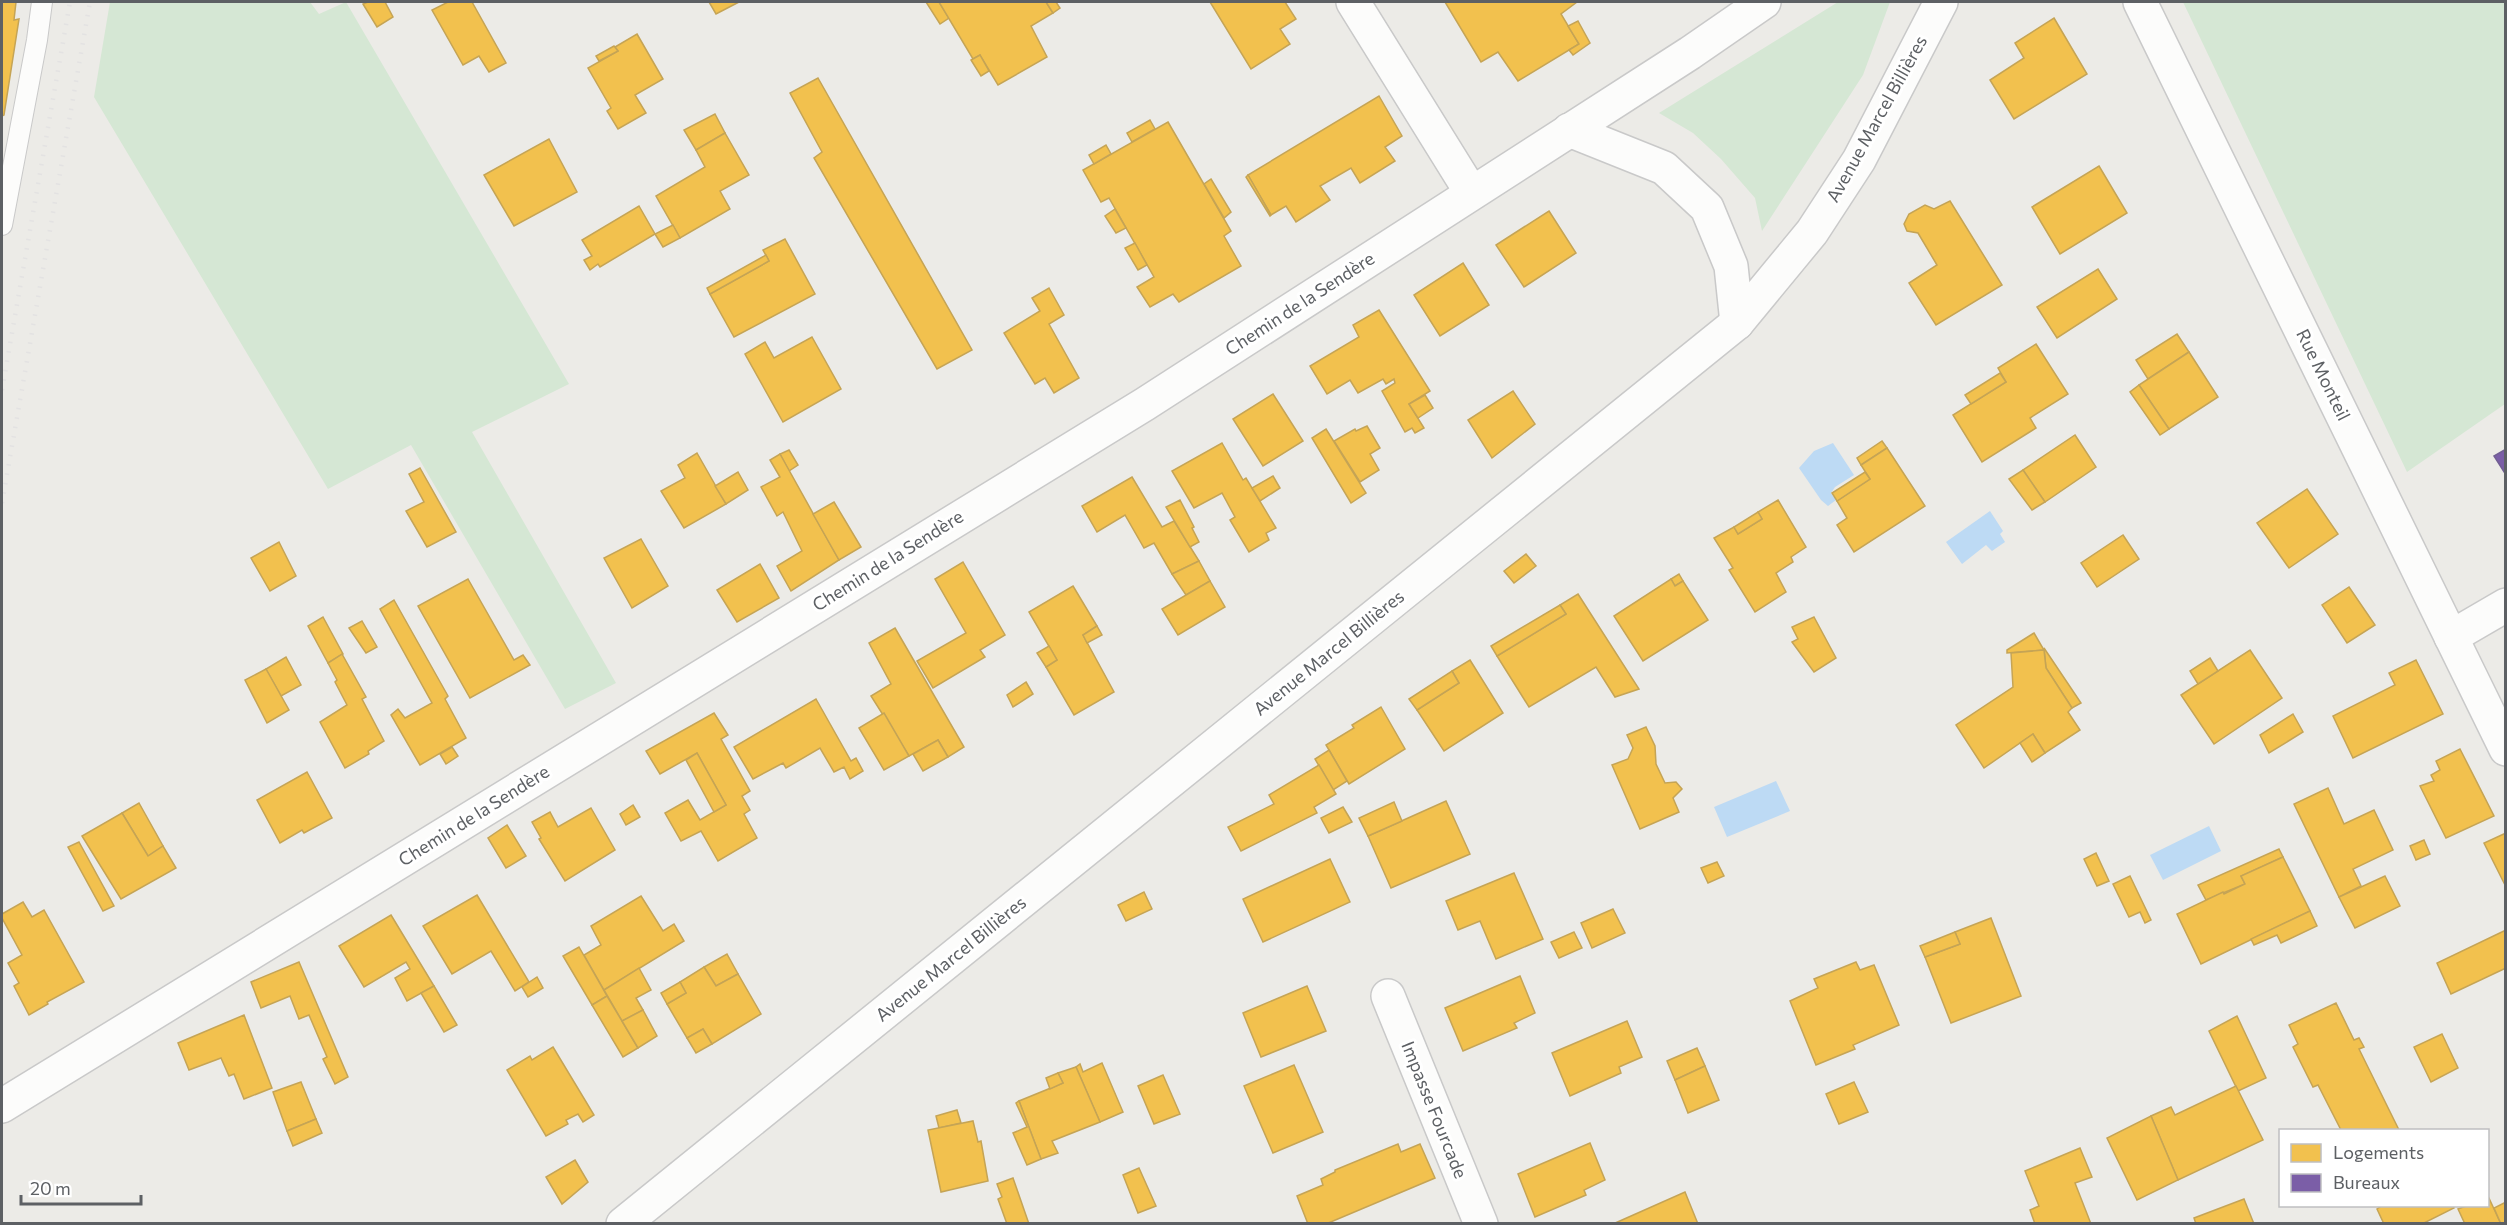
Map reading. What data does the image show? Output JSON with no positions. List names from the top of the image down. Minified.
{"streets":{"street":["Avenue Marcel Billières","Chemin de la Sendère","Rue Monteil","Impasse Fourcade"]},"legend":["Logements","Bureaux"],"scale_bar":"20 m"}
